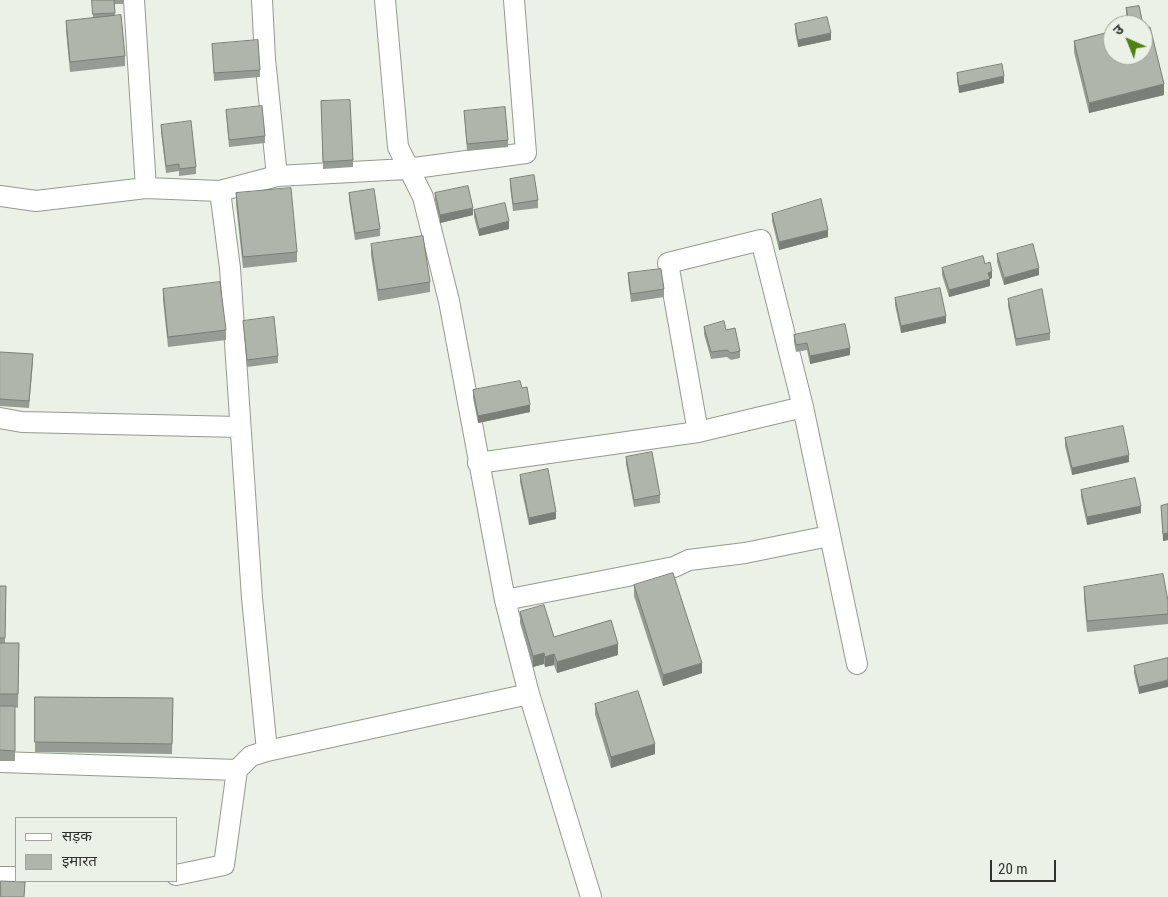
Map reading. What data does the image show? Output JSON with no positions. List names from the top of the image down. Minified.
{"legend":["सड़क","इमारत"],"scale_bar":"20 m","north":"top left"}
